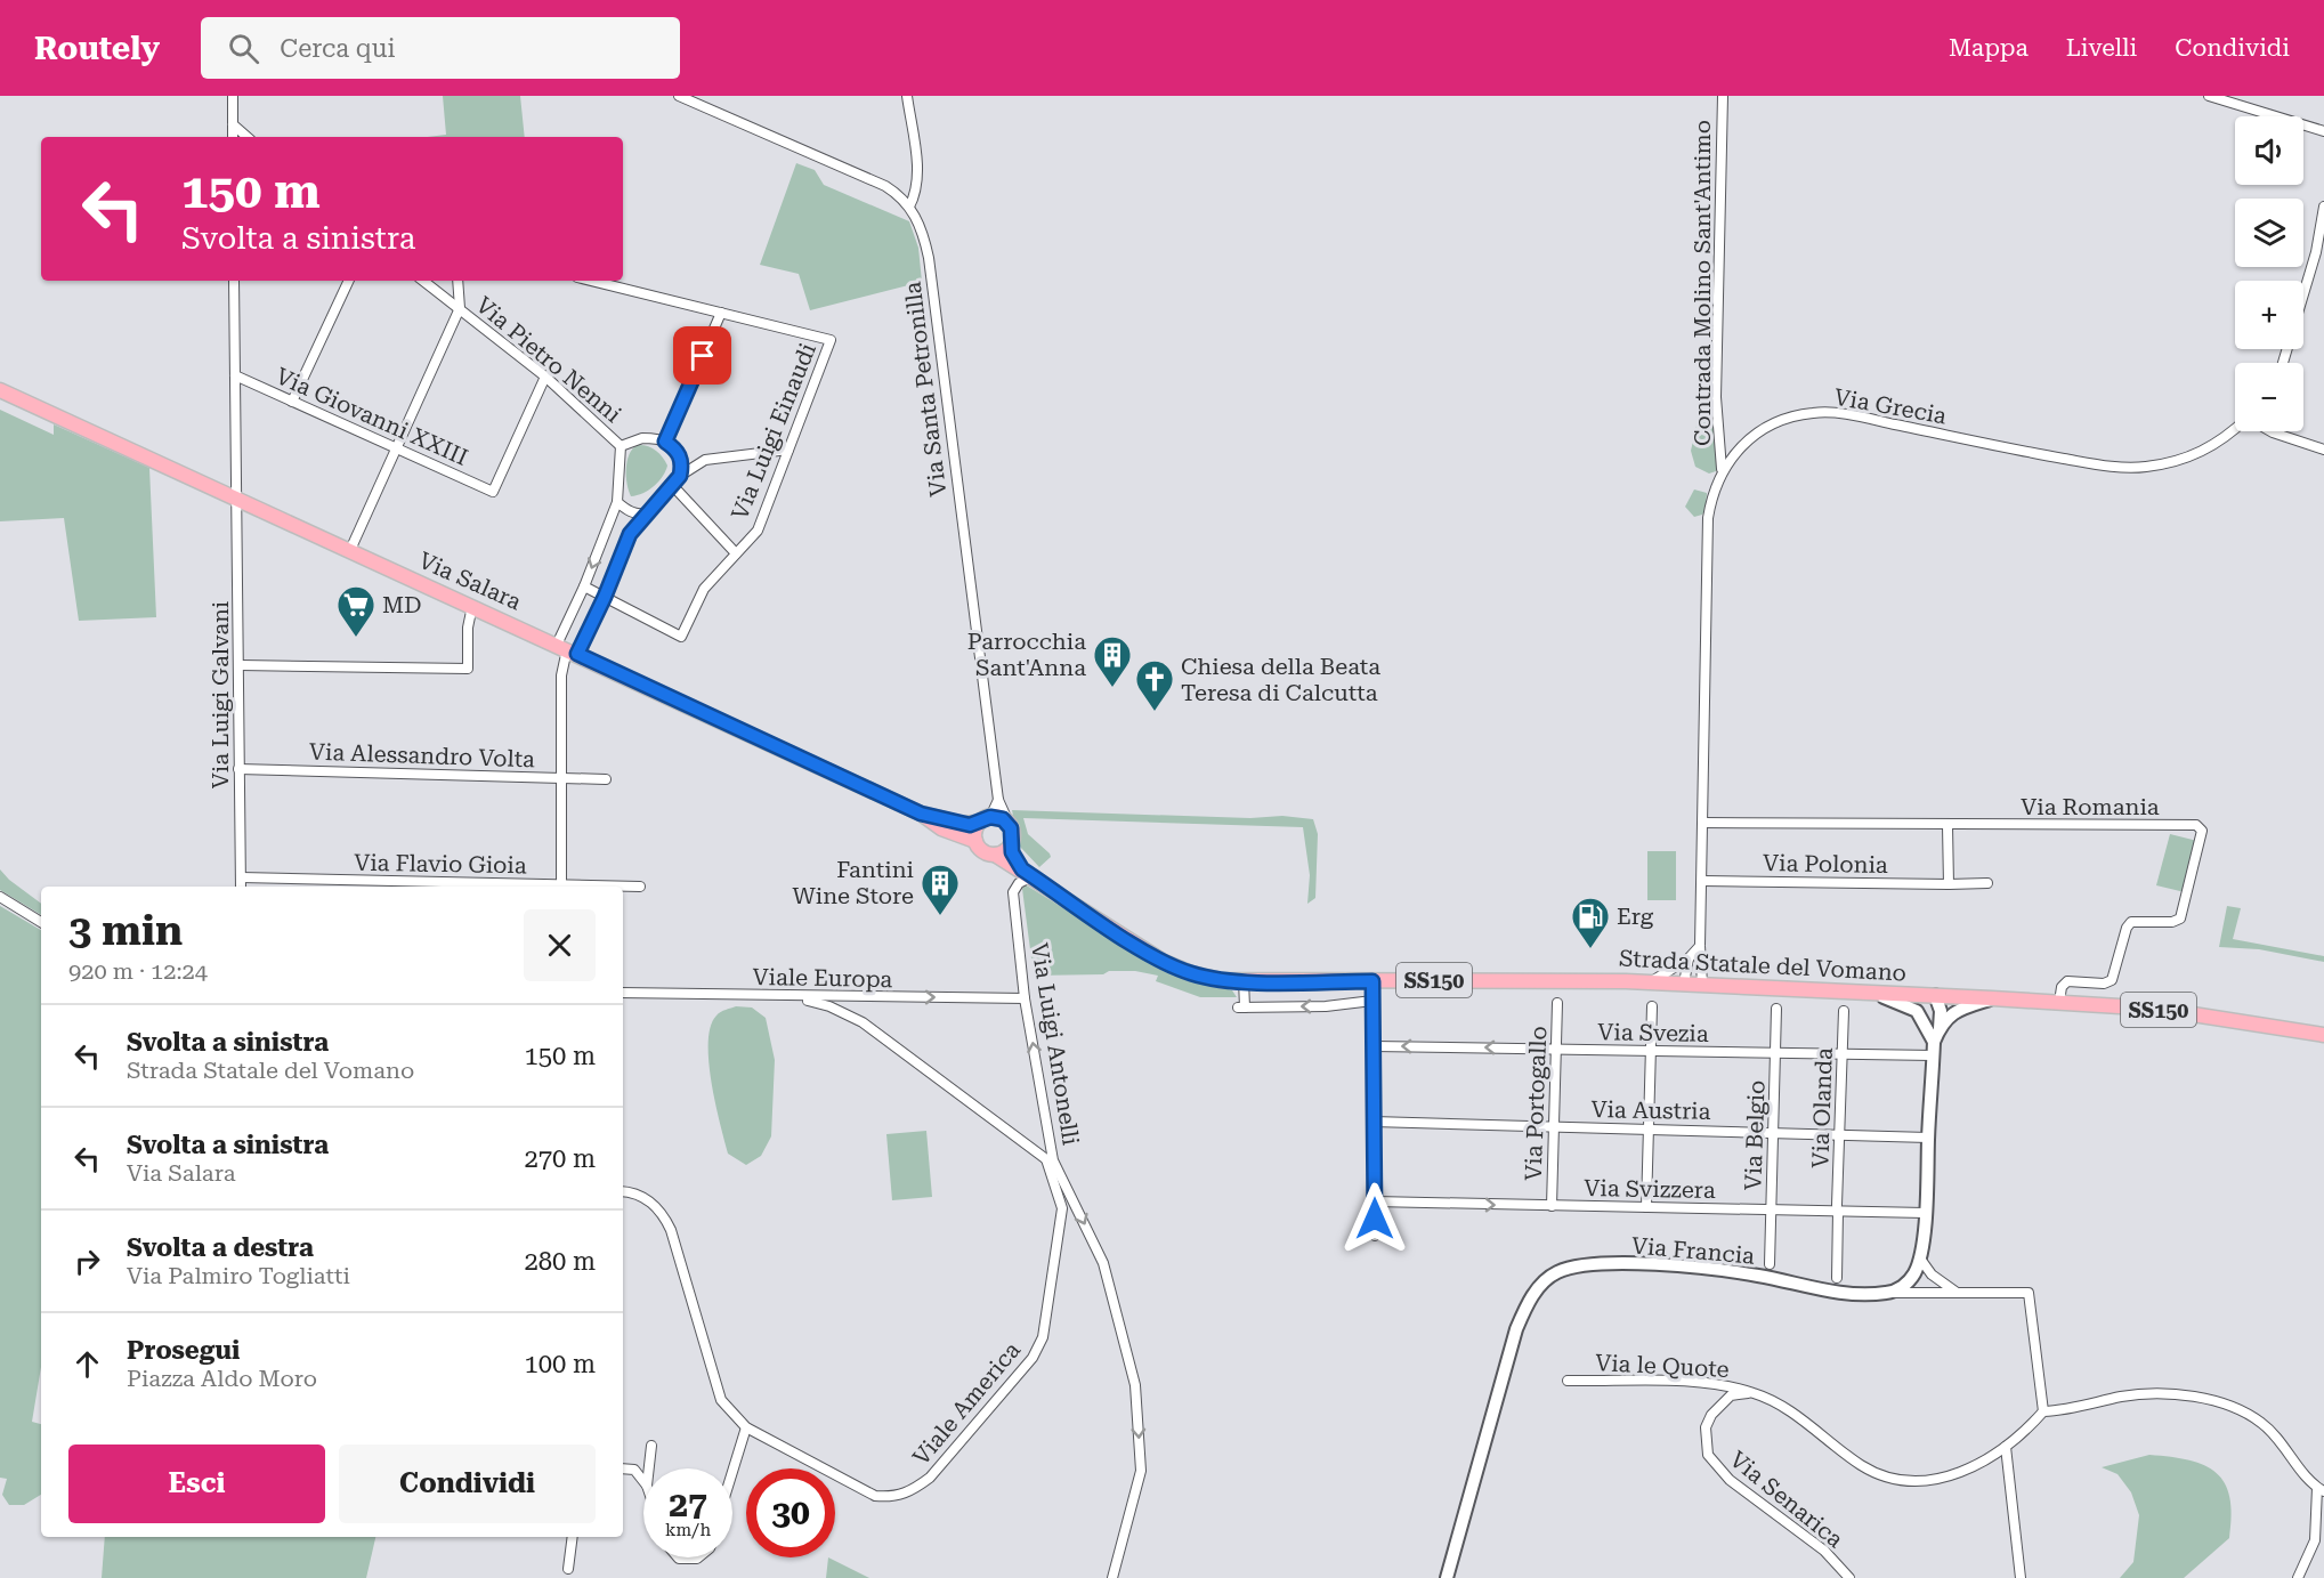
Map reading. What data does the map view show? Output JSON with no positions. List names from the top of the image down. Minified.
{"streets":{"main road":["Via Salara","Strada Statale del Vomano","SS150","Via Francia"],"street":["Contrada Molino Sant'Antimo","Via Pietro Nenni","Via Santa Petronilla","Via Grecia","Via Giovanni XXIII","Via Luigi Einaudi","Via Luigi Galvani","Via Alessandro Volta","Via Romania","Via Flavio Gioia","Via Polonia","Viale Europa","Via Svezia","Via Luigi Antonelli","Via Portogallo","Via Olanda","Via Austria","Via Belgio","Via Svizzera","Via le Quote","Viale America","Via Senarica"]},"crossings":[["Contrada Molino Sant'Antimo","Via Grecia"],["Via Pietro Nenni","Via Giovanni XXIII"],["Via Santa Petronilla","Via Salara"],["Via Santa Petronilla","Strada Statale del Vomano"],["Via Grecia","Via Romania"],["Via Grecia","Via Polonia"],["Via Grecia","Strada Statale del Vomano"],["Via Giovanni XXIII","Via Luigi Galvani"],["Via Salara","Via Luigi Galvani"],["Via Salara","Strada Statale del Vomano"],["Via Luigi Galvani","Via Alessandro Volta"],["Via Luigi Galvani","Via Flavio Gioia"],["Via Romania","Strada Statale del Vomano"],["Strada Statale del Vomano","Via Luigi Antonelli"],["Viale Europa","Via Luigi Antonelli"],["Via Svezia","Via Portogallo"],["Via Svezia","Via Olanda"],["Via Svezia","Via Belgio"],["Via Luigi Antonelli","Viale America"],["Via Portogallo","Via Austria"],["Via Portogallo","Via Svizzera"],["Via Olanda","Via Austria"],["Via Olanda","Via Svizzera"],["Via Austria","Via Belgio"],["Via Belgio","Via Svizzera"],["Via le Quote","Via Senarica"]],"one_way":["Viale Europa"],"places":{"supermarket":["MD"],"building":["Parrocchia Sant'Anna","Fantini Wine Store"],"church":["Chiesa della Beata Teresa di Calcutta"],"fuel station":["Erg"]},"page":{"header":"Routely","search":"Cerca qui","nav":["Mappa","Livelli","Condividi"],"map_buttons":["+","−"],"turn":["150 m","Svolta a sinistra"],"heading":["3 min","920 m · 12:24"],"list":[{"name":"Svolta a sinistra","note":"Strada Statale del Vomano","value":"150 m"},{"name":"Svolta a sinistra","note":"Via Salara","value":"270 m"},{"name":"Svolta a destra","note":"Via Palmiro Togliatti","value":"280 m"},{"name":"Prosegui","note":"Piazza Aldo Moro","value":"100 m"}],"buttons":["Esci","Condividi"],"speed":"27 km/h","limit":"30"}}
